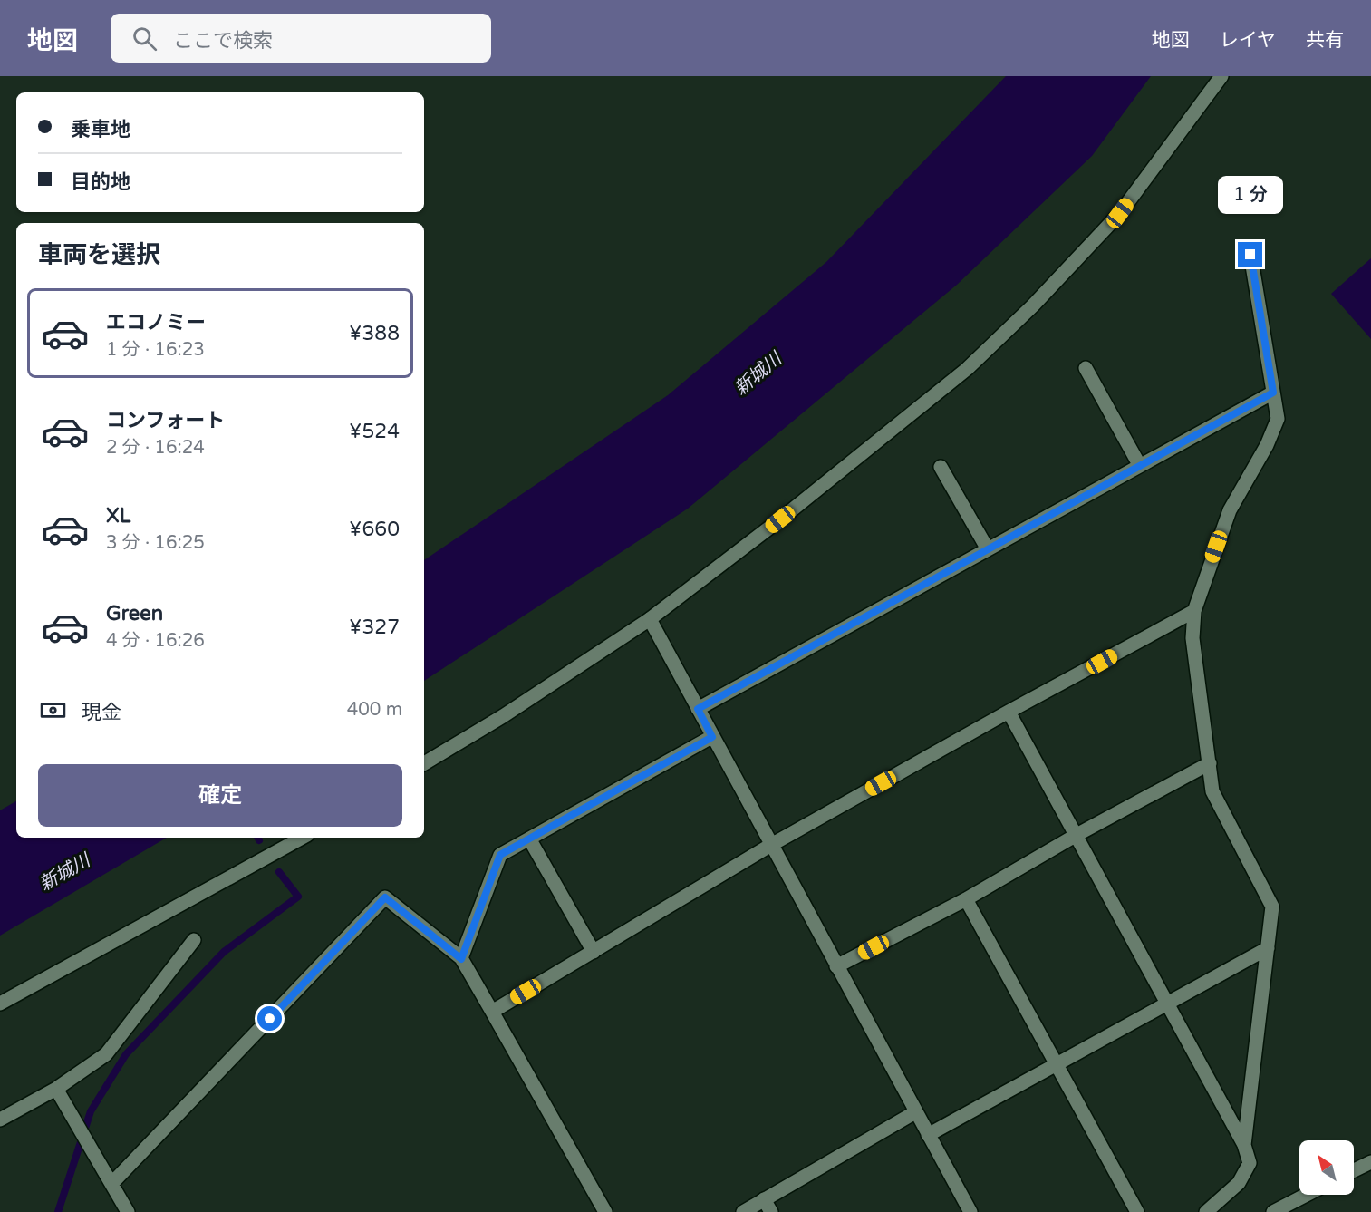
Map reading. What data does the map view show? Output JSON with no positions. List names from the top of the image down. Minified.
{"water":["新城川"],"north":"top left","page":{"header":"地図","search":"ここで検索","nav":["地図","レイヤ","共有"],"banner":["乗車地","目的地"],"bubble":"1 分","heading":"車両を選択","list":[{"name":"エコノミー","note":"1 分 · 16:23","value":"¥388"},{"name":"コンフォート","note":"2 分 · 16:24","value":"¥524"},{"name":"XL","note":"3 分 · 16:25","value":"¥660"},{"name":"Green","note":"4 分 · 16:26","value":"¥327"}],"pay":["現金","400 m"],"buttons":"確定"}}
